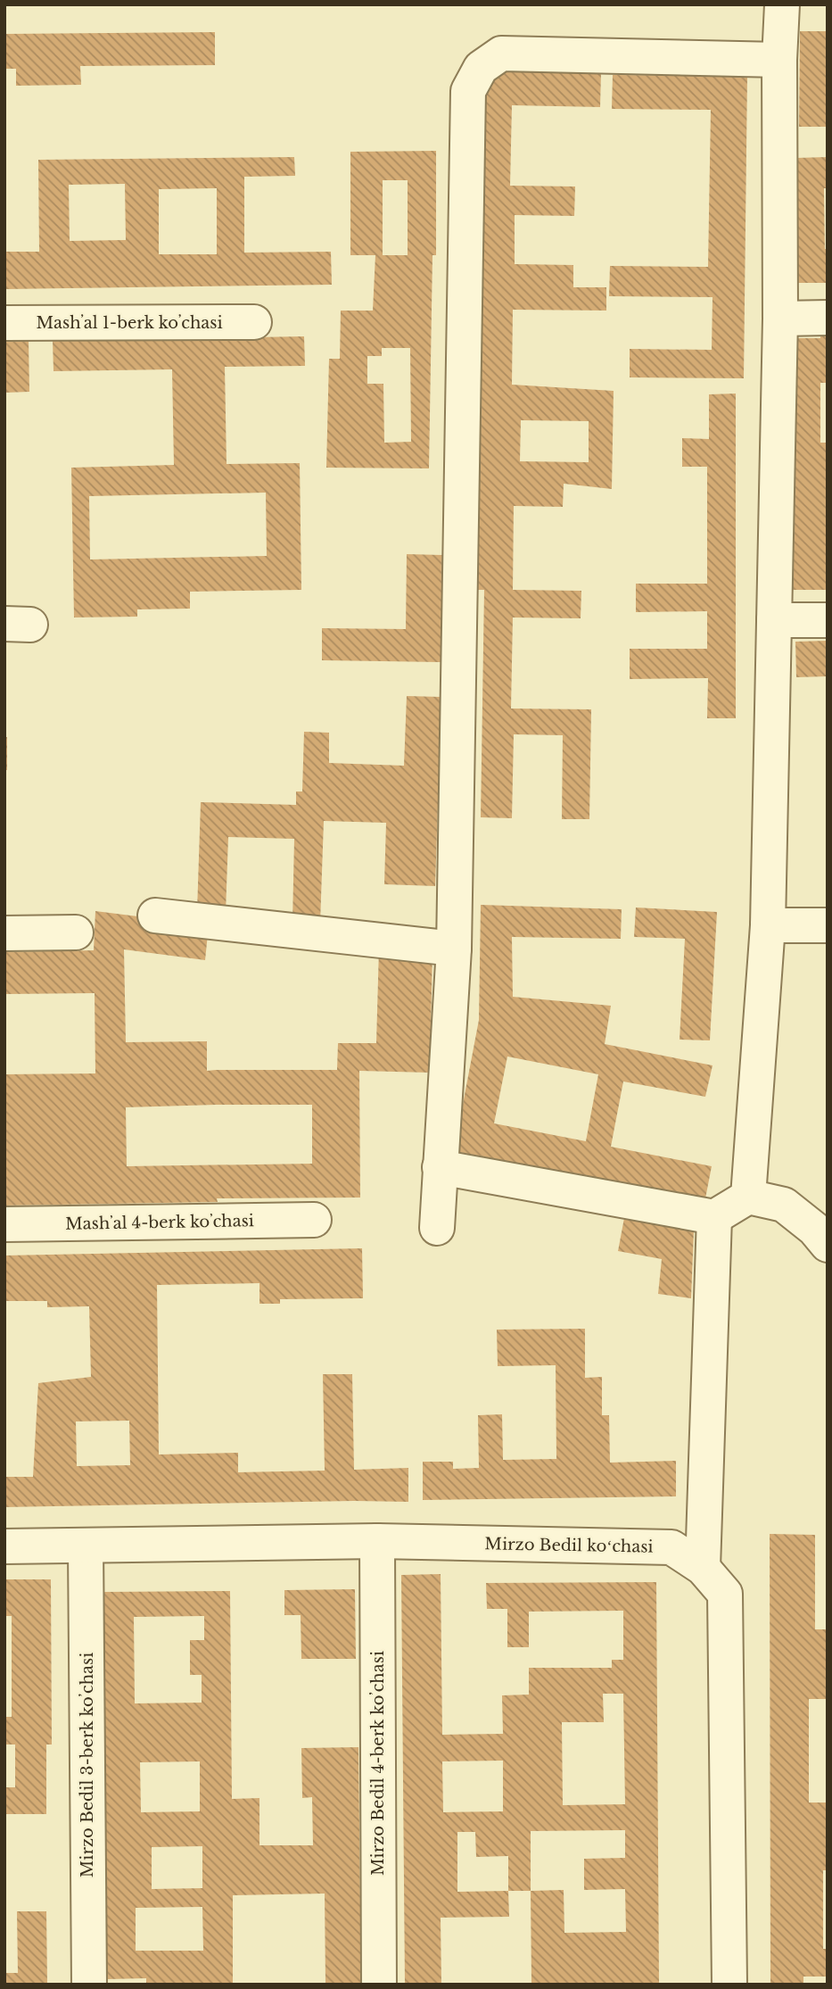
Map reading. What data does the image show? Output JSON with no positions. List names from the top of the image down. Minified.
{"streets":{"street":["Mashʼal 1-berk koʼchasi","Mashʼal 4-berk koʼchasi","Mirzo Bedil koʻchasi","Mirzo Bedil 4-berk koʼchasi","Mirzo Bedil 3-berk koʼchasi"]},"crossings":[["Mirzo Bedil koʻchasi","Mirzo Bedil 4-berk koʼchasi"],["Mirzo Bedil koʻchasi","Mirzo Bedil 3-berk koʼchasi"]]}
